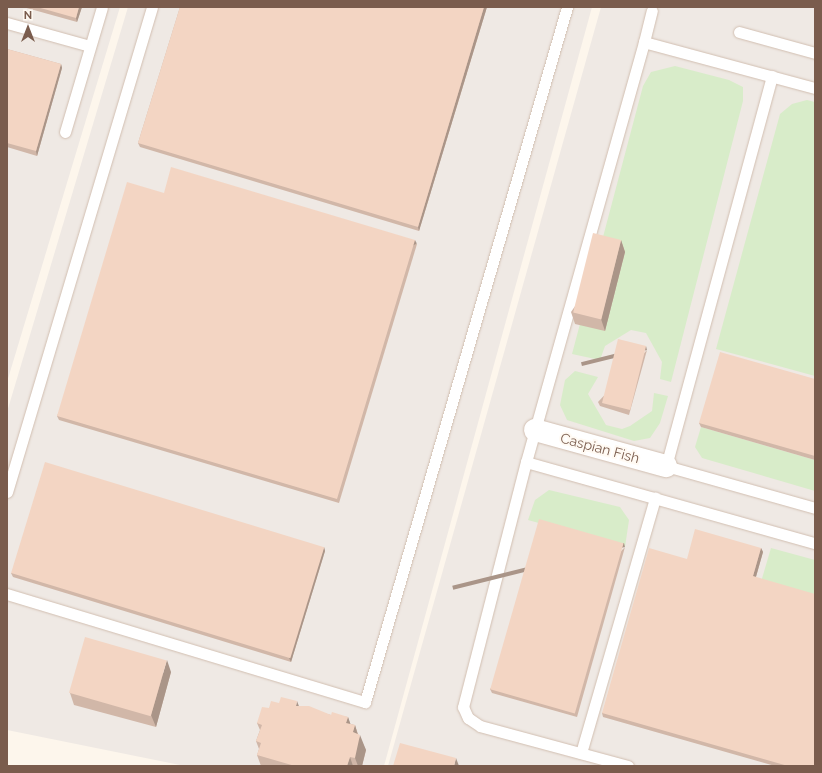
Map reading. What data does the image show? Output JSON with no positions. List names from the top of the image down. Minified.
{"streets":{"street":["Caspian Fish"]},"north":"top"}
